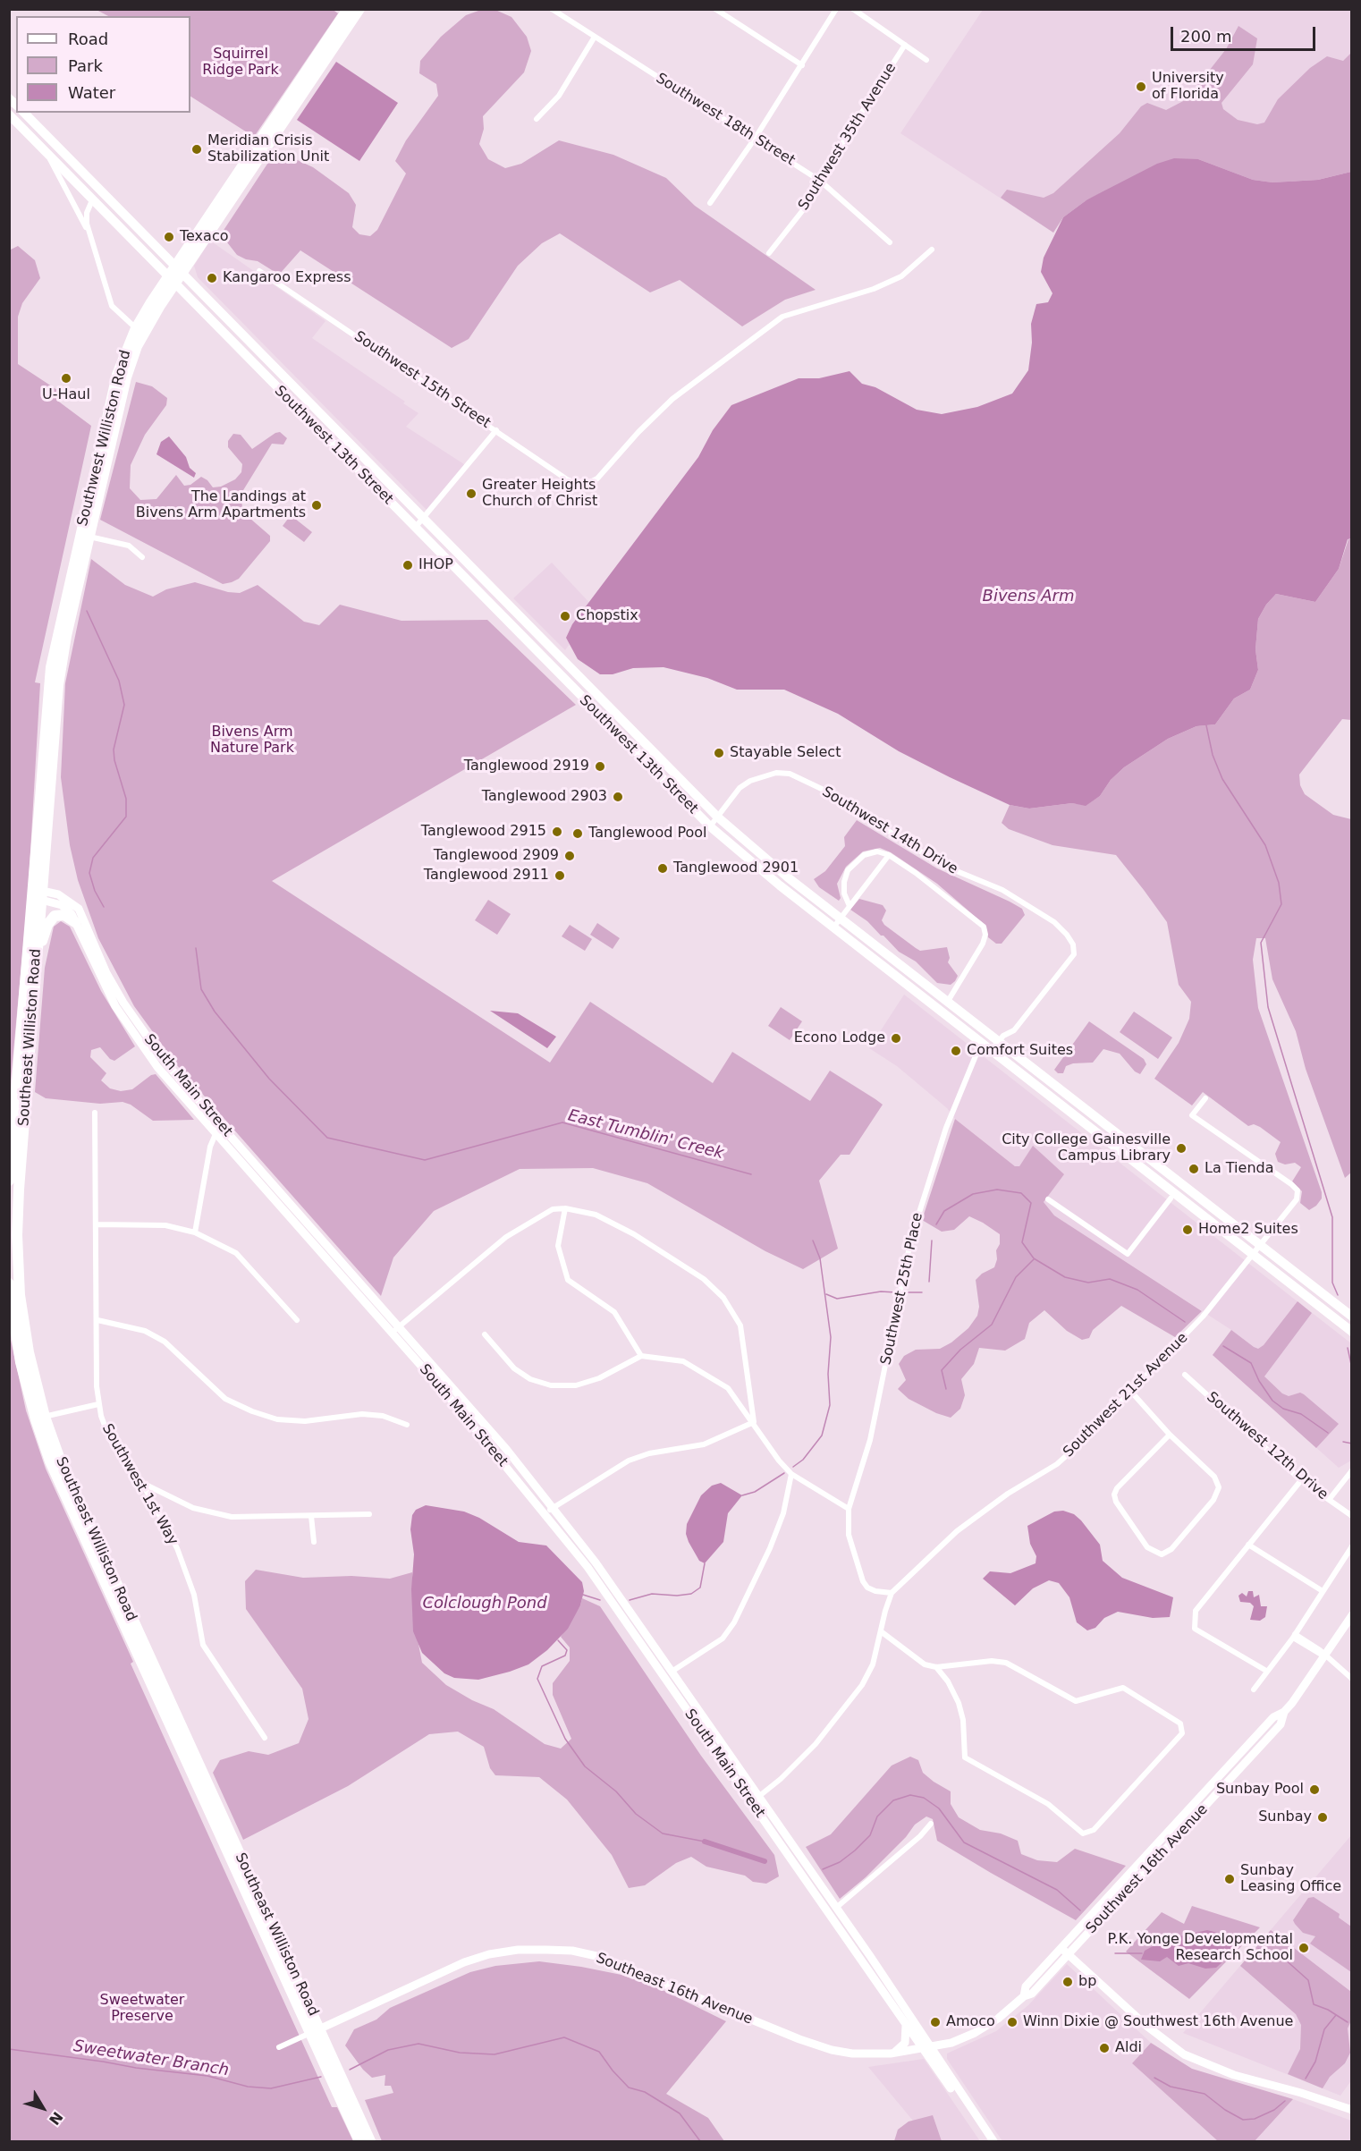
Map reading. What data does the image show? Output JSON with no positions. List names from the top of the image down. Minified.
{"streets":{"highway":["Southwest Williston Road","Southeast Williston Road"],"main road":["Southwest 13th Street","South Main Street","Southwest 16th Avenue","Southeast 16th Avenue"],"street":["Southwest 18th Street","Southwest 35th Avenue","Southwest 15th Street","Southwest 14th Drive","Southwest 25th Place","Southwest 21st Avenue","Southwest 12th Drive","Southwest 1st Way"]},"crossings":[["Southwest 18th Street","Southwest 35th Avenue"],["Southwest Williston Road","Southwest 13th Street"],["Southwest Williston Road","Southeast Williston Road"],["Southwest Williston Road","South Main Street"],["Southwest 13th Street","Southwest 14th Drive"],["Southwest 13th Street","Southwest 25th Place"],["Southwest 13th Street","Southwest 21st Avenue"],["Southeast Williston Road","South Main Street"],["Southeast Williston Road","Southeast 16th Avenue"],["South Main Street","Southwest 16th Avenue"],["South Main Street","Southeast 16th Avenue"],["Southwest 25th Place","Southwest 21st Avenue"],["Southwest 16th Avenue","Southeast 16th Avenue"]],"water":["Bivens Arm","East Tumblin' Creek","Colclough Pond","Sweetwater Branch"],"parks":["Squirrel Ridge Park","Bivens Arm Nature Park","Sweetwater Preserve"],"places":["University of Florida","Meridian Crisis Stabilization Unit","Texaco","Kangaroo Express","U-Haul","Greater Heights Church of Christ","The Landings at Bivens Arm Apartments","IHOP","Chopstix","Stayable Select","Tanglewood 2919","Tanglewood 2903","Tanglewood 2915","Tanglewood Pool","Tanglewood 2909","Tanglewood 2901","Tanglewood 2911","Econo Lodge","Comfort Suites","City College Gainesville Campus Library","La Tienda","Home2 Suites","Sunbay Pool","Sunbay","Sunbay Leasing Office","P.K. Yonge Developmental Research School","bp","Amoco","Winn Dixie @ Southwest 16th Avenue","Aldi"],"legend":["Road","Park","Water"],"scale_bar":"200 m","north":"bottom right"}
